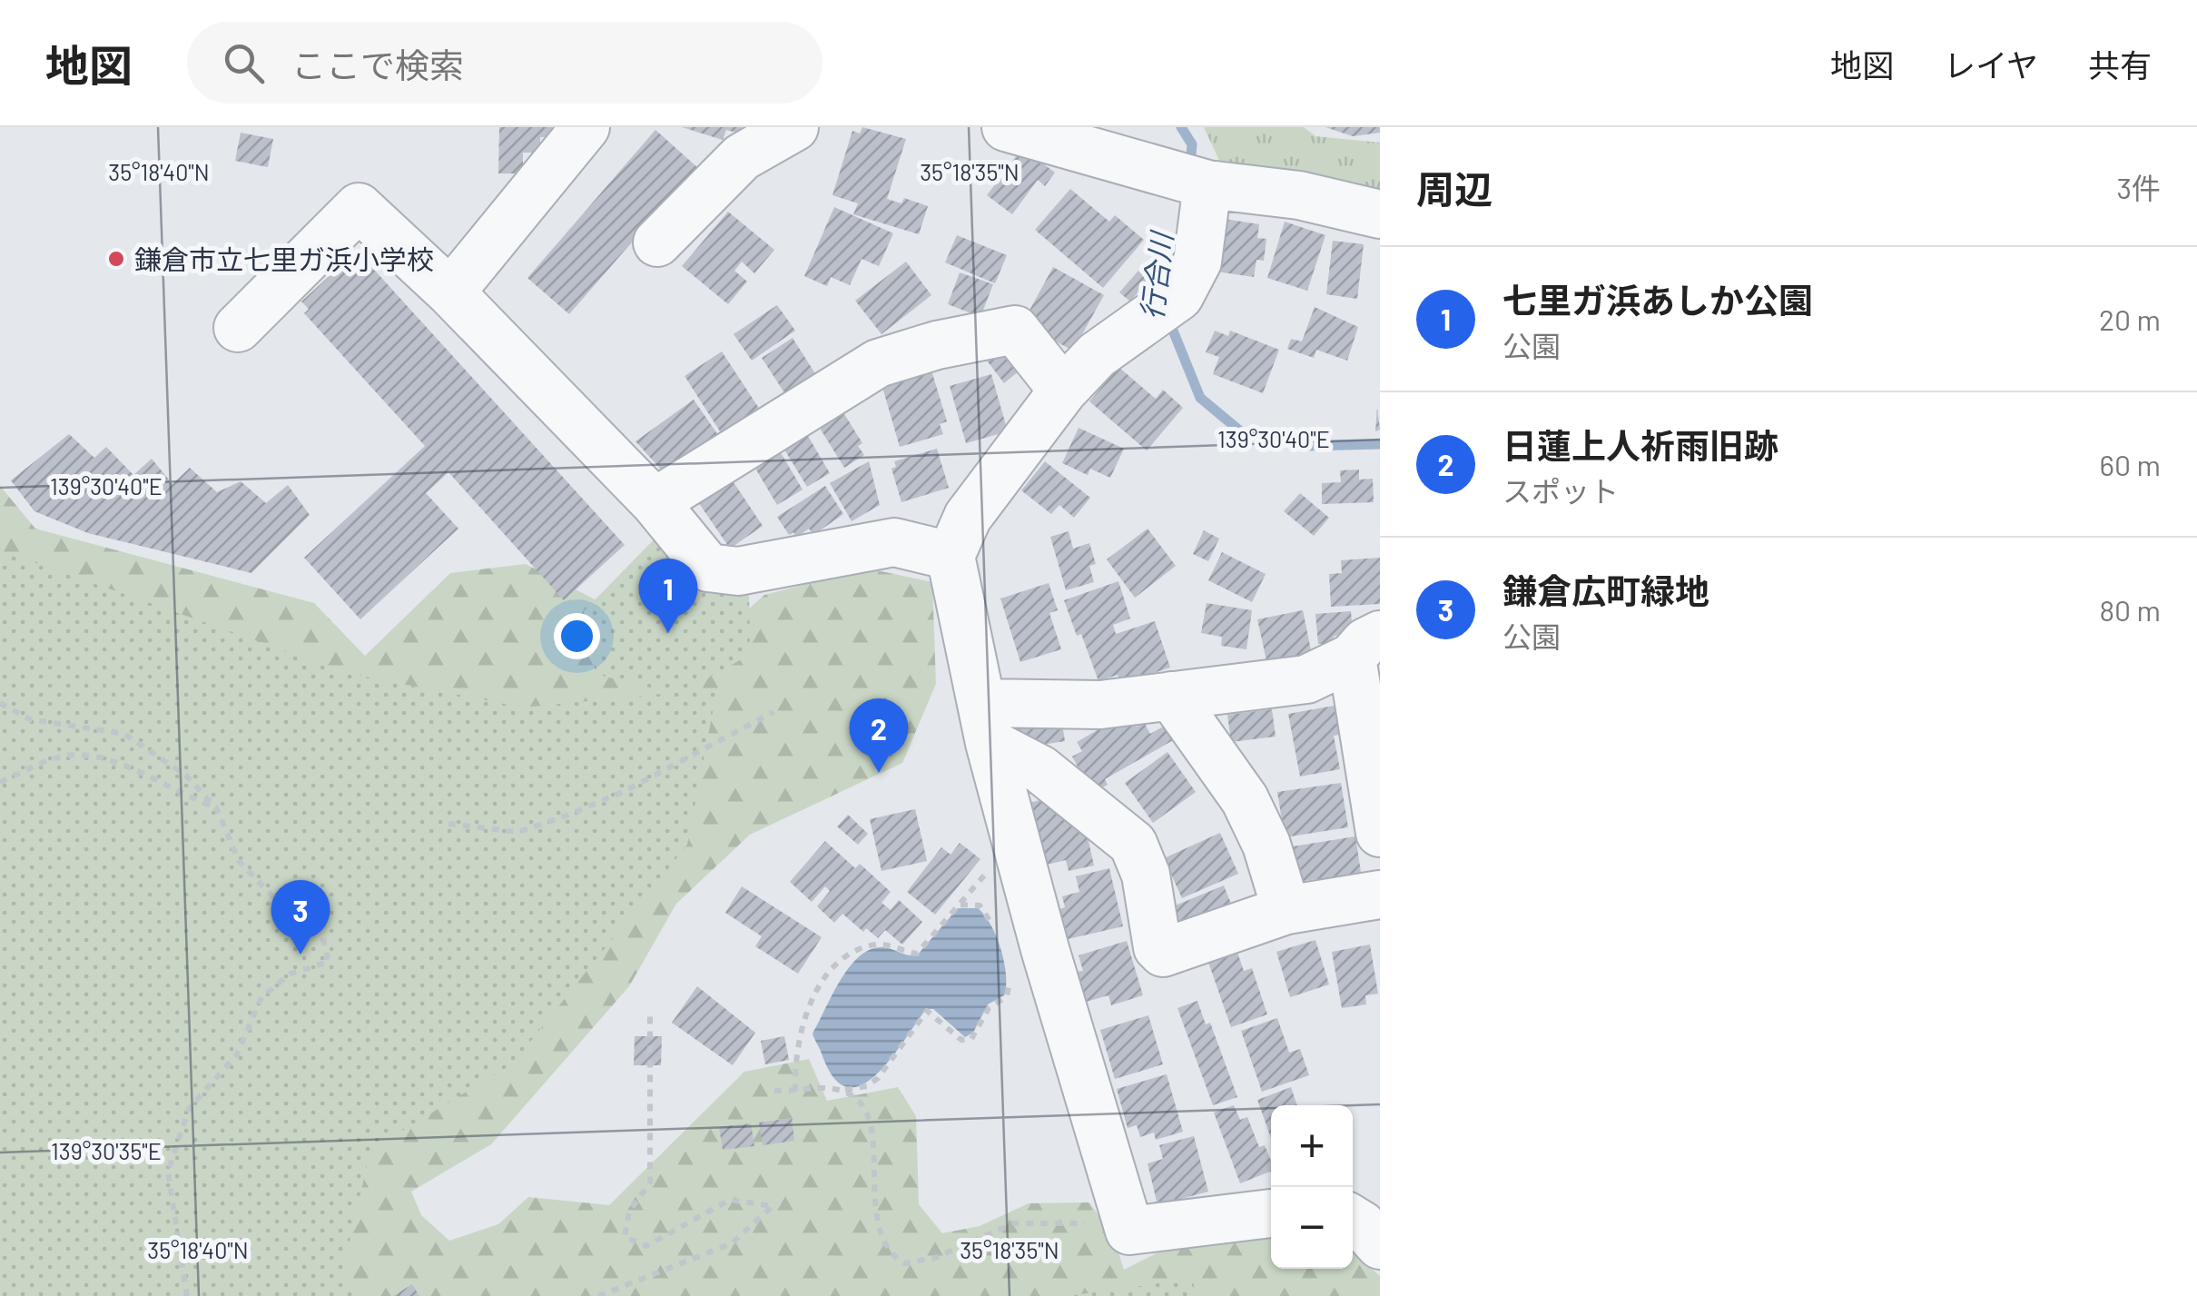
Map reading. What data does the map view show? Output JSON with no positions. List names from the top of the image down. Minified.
{"water":["行合川"],"places":["鎌倉市立七里ガ浜小学校"],"page":{"header":"地図","search":"ここで検索","nav":["地図","レイヤ","共有"],"heading":["周辺","3件"],"list":[{"mark":"1","name":"七里ガ浜あしか公園","note":"公園","value":"20 m"},{"mark":"2","name":"日蓮上人祈雨旧跡","note":"スポット","value":"60 m"},{"mark":"3","name":"鎌倉広町緑地","note":"公園","value":"80 m"}],"pins":["1","2","3"],"map_buttons":["+","−"]},"coordinates":["35°18'40\"N","35°18'35\"N","139°30'40\"E","139°30'35\"E"]}
